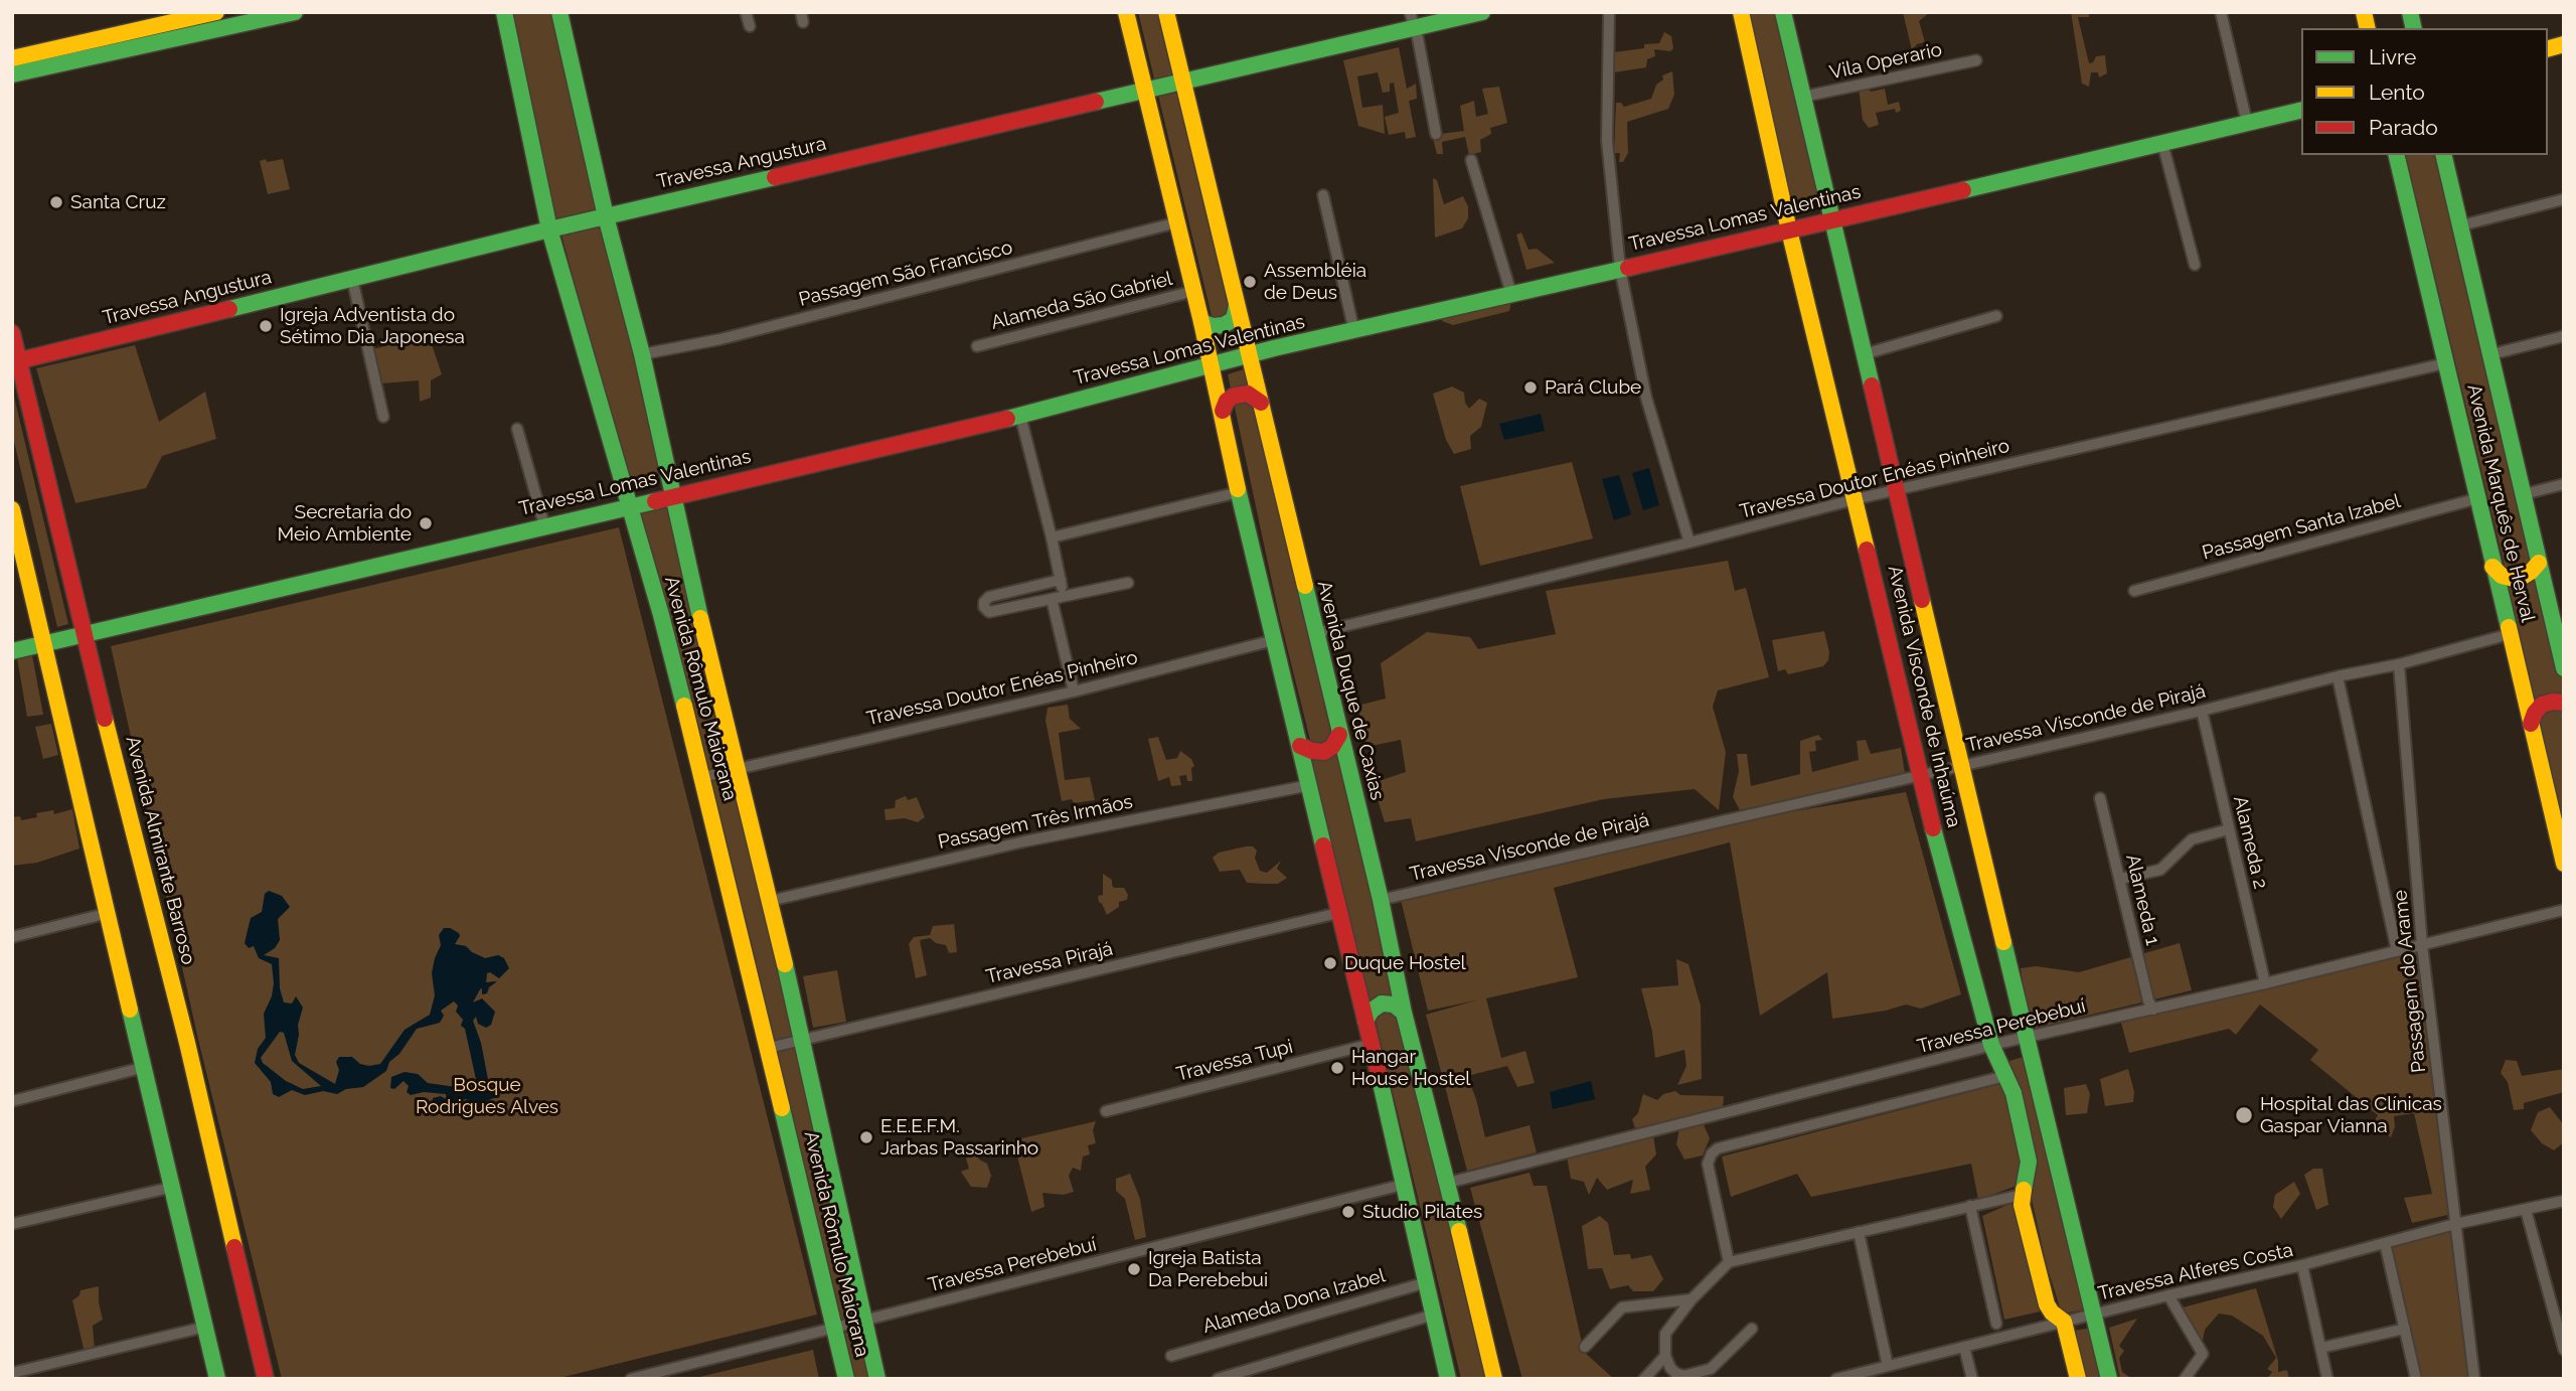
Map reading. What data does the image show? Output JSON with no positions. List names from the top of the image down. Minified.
{"streets":{"main road":["Travessa Angustura","Travessa Lomas Valentinas","Avenida Marquês de Herval","Avenida Rômulo Maiorana","Avenida Duque de Caxias","Avenida Visconde de Inhaúma","Avenida Almirante Barroso"],"street":["Vila Operario","Passagem São Francisco","Alameda São Gabriel","Travessa Doutor Enéas Pinheiro","Passagem Santa Izabel","Travessa Visconde de Pirajá","Passagem Três Irmãos","Alameda 2","Alameda 1","Travessa Pirajá","Passagem do Arame","Travessa Perebebuí","Travessa Tupi","Travessa Alferes Costa","Alameda Dona Izabel"]},"crossings":[["Vila Operario","Avenida Visconde de Inhaúma"],["Travessa Angustura","Avenida Rômulo Maiorana"],["Travessa Angustura","Avenida Duque de Caxias"],["Travessa Angustura","Avenida Almirante Barroso"],["Travessa Lomas Valentinas","Avenida Rômulo Maiorana"],["Travessa Lomas Valentinas","Avenida Duque de Caxias"],["Travessa Lomas Valentinas","Avenida Visconde de Inhaúma"],["Travessa Lomas Valentinas","Avenida Almirante Barroso"],["Passagem São Francisco","Avenida Rômulo Maiorana"],["Travessa Doutor Enéas Pinheiro","Avenida Marquês de Herval"],["Travessa Doutor Enéas Pinheiro","Avenida Rômulo Maiorana"],["Travessa Doutor Enéas Pinheiro","Avenida Duque de Caxias"],["Travessa Doutor Enéas Pinheiro","Avenida Visconde de Inhaúma"],["Avenida Marquês de Herval","Passagem Santa Izabel"],["Avenida Marquês de Herval","Travessa Visconde de Pirajá"],["Avenida Rômulo Maiorana","Passagem Três Irmãos"],["Avenida Rômulo Maiorana","Travessa Pirajá"],["Avenida Rômulo Maiorana","Travessa Perebebuí"],["Avenida Duque de Caxias","Travessa Visconde de Pirajá"],["Avenida Duque de Caxias","Travessa Perebebuí"],["Avenida Visconde de Inhaúma","Travessa Visconde de Pirajá"],["Avenida Visconde de Inhaúma","Travessa Perebebuí"],["Avenida Visconde de Inhaúma","Travessa Alferes Costa"],["Travessa Visconde de Pirajá","Alameda 2"],["Travessa Visconde de Pirajá","Passagem do Arame"],["Alameda 2","Travessa Perebebuí"],["Alameda 1","Travessa Perebebuí"],["Passagem do Arame","Travessa Perebebuí"],["Passagem do Arame","Travessa Alferes Costa"]],"parks":["Bosque Rodrigues Alves"],"places":["Santa Cruz","Assembléia de Deus","Igreja Adventista do Sétimo Dia Japonesa","Pará Clube","Secretaria do Meio Ambiente","Duque Hostel","Hangar House Hostel","Hospital das Clínicas Gaspar Vianna","E.E.E.F.M. Jarbas Passarinho","Studio Pilates","Igreja Batista Da Perebebui"],"legend":["Livre","Lento","Parado"]}
